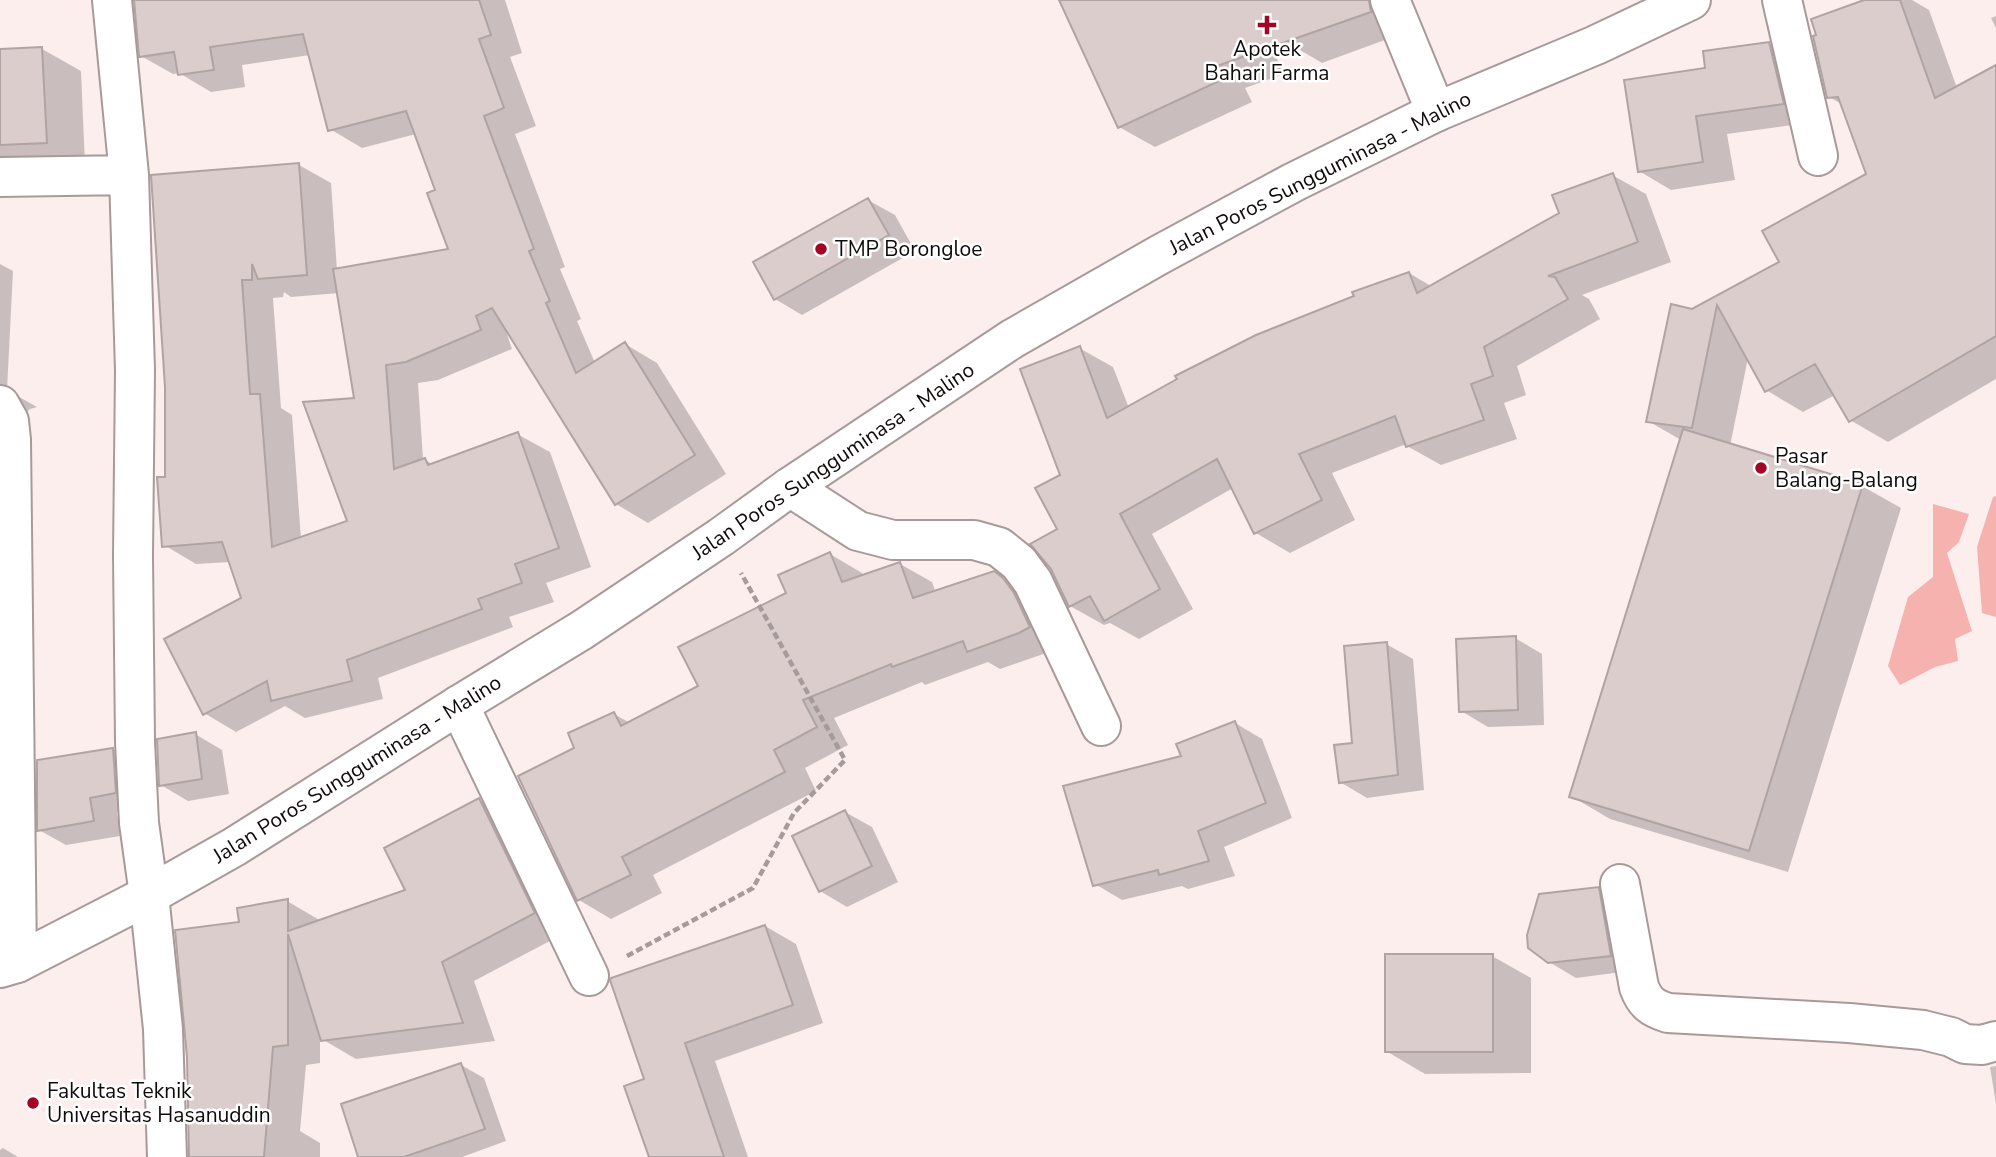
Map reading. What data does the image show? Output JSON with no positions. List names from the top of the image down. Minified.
{"streets":{"street":["Jalan Poros Sungguminasa - Malino"]},"places":{"health":["Apotek Bahari Farma"],"other":["TMP Borongloe","Pasar Balang-Balang","Fakultas Teknik Universitas Hasanuddin"]}}
